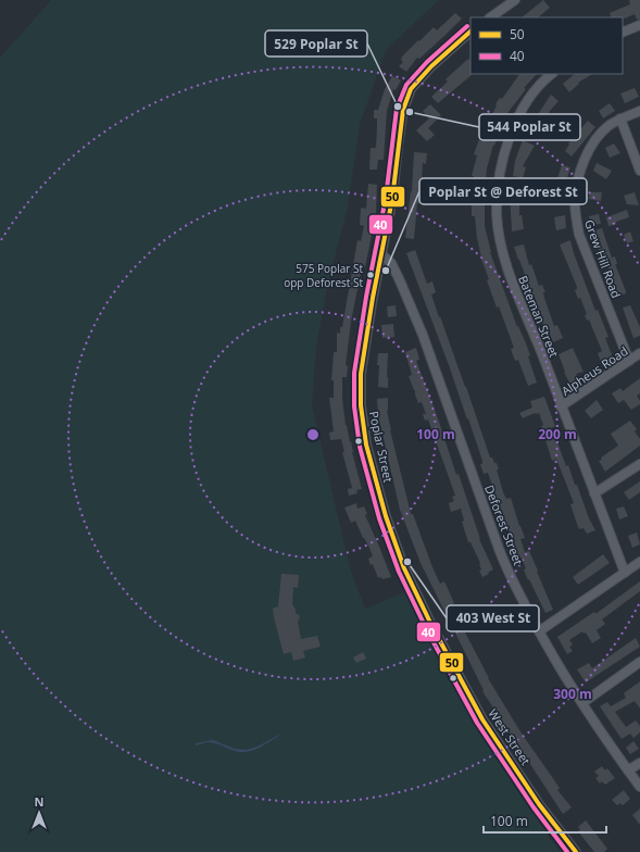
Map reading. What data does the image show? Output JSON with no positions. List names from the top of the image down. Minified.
{"streets":{"street":["Grew Hill Road","Bateman Street","Alpheus Road","Poplar Street","Deforest Street","West Street"]},"crossings":[["Grew Hill Road","Alpheus Road"],["Bateman Street","Alpheus Road"],["Poplar Street","Deforest Street"],["Poplar Street","West Street"]],"places":["529 Poplar St","544 Poplar St","Poplar St @ Deforest St","575 Poplar St opp Deforest St","403 West St"],"lines":["transit line 40","transit line 50"],"legend":["50","40"],"scale_bar":"100 m","north":"top","rings":["100 m","200 m","300 m"]}
